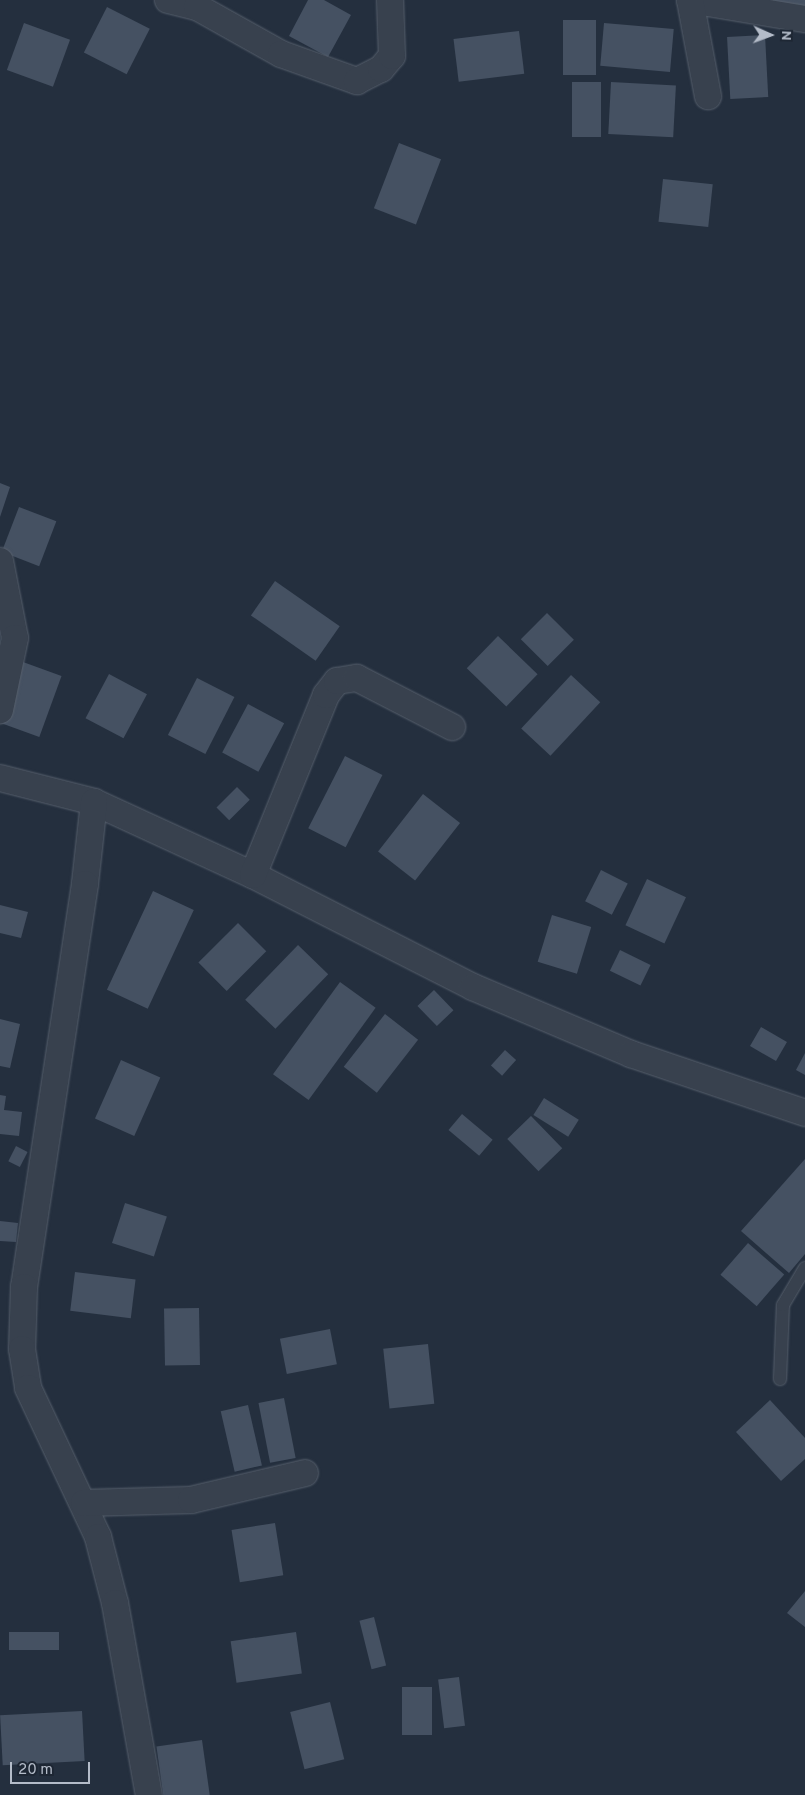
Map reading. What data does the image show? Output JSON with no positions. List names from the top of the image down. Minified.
{"scale_bar":"20 m","north":"right"}
